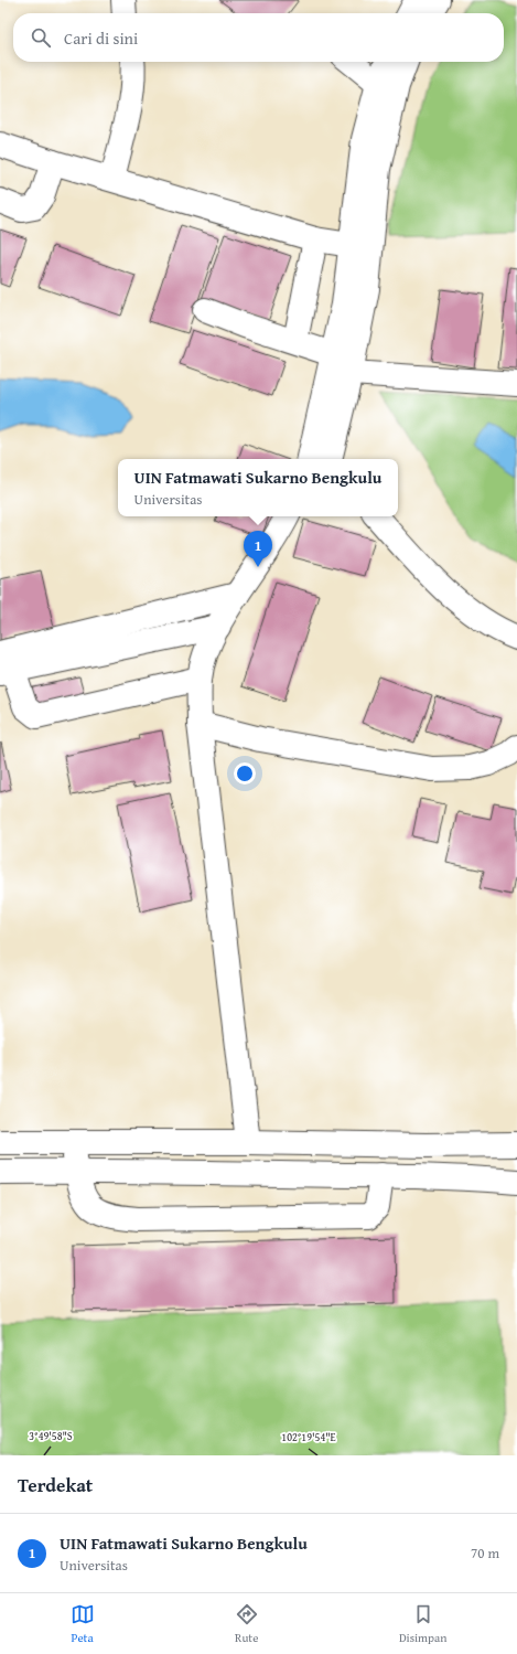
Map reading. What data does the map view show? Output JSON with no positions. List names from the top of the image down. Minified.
{"page":{"search":"Cari di sini","popup":["UIN Fatmawati Sukarno Bengkulu","Universitas"],"pins":"1","heading":"Terdekat","list":[{"mark":"1","name":"UIN Fatmawati Sukarno Bengkulu","note":"Universitas","value":"70 m"}],"nav":["Peta","Rute","Disimpan"]},"coordinates":["3°49'58\"S","102°19'54\"E"]}
